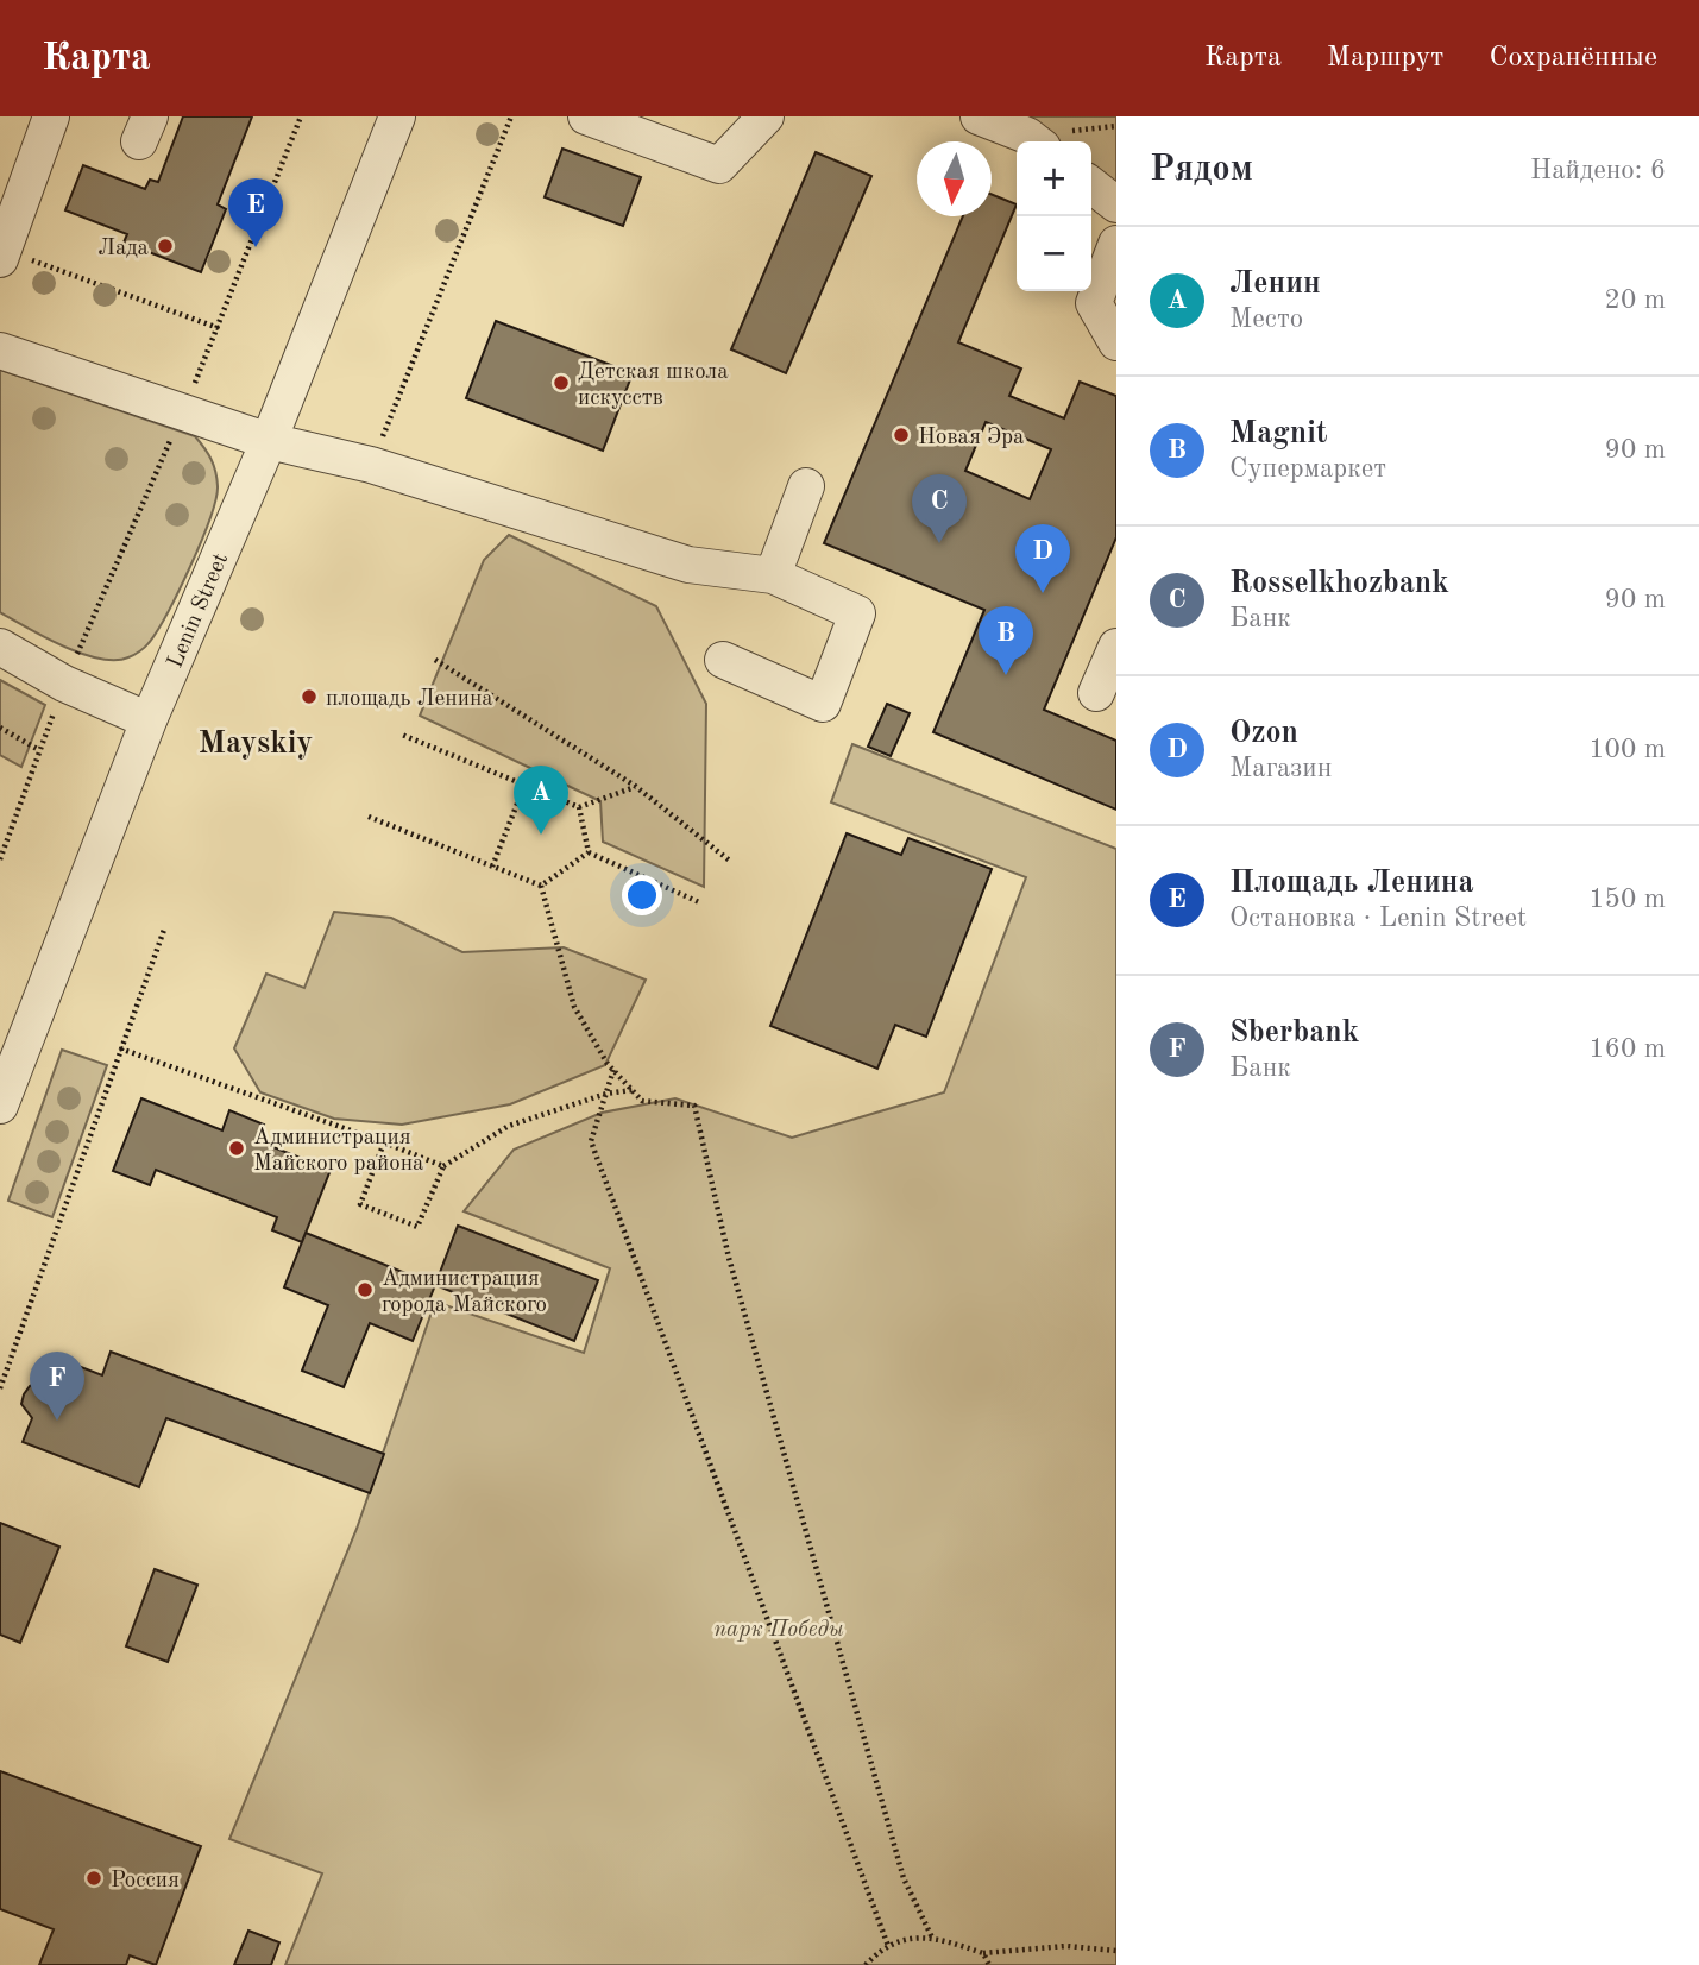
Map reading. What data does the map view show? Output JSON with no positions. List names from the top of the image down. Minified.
{"streets":{"street":["Lenin Street"]},"districts":["Mayskiy"],"parks":["парк Победы"],"places":["Лада","Детская школа искусств","Новая Эра","площадь Ленина","Администрация Майского района","Администрация города Майского","Россия"],"north":"bottom","page":{"header":"Карта","nav":["Карта","Маршрут","Сохранённые"],"heading":["Рядом","Найдено: 6"],"map_buttons":["+","−"],"pins":["E","C","D","B","A","F"],"list":[{"mark":"A","name":"Ленин","note":"Место","value":"20 m"},{"mark":"B","name":"Magnit","note":"Супермаркет","value":"90 m"},{"mark":"C","name":"Rosselkhozbank","note":"Банк","value":"90 m"},{"mark":"D","name":"Ozon","note":"Магазин","value":"100 m"},{"mark":"E","name":"Площадь Ленина","note":"Остановка · Lenin Street","value":"150 m"},{"mark":"F","name":"Sberbank","note":"Банк","value":"160 m"}]}}
